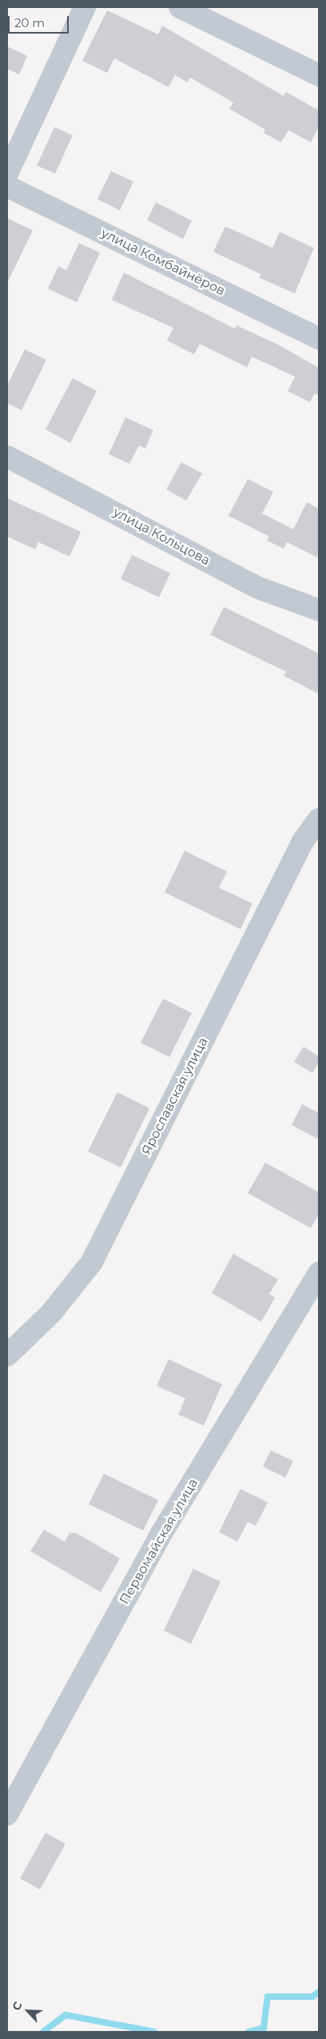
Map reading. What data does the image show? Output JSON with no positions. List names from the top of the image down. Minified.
{"streets":{"street":["улица Комбайнёров","улица Кольцова","Ярославская улица","Первомайская улица"]},"scale_bar":"20 m","north":"top left"}
